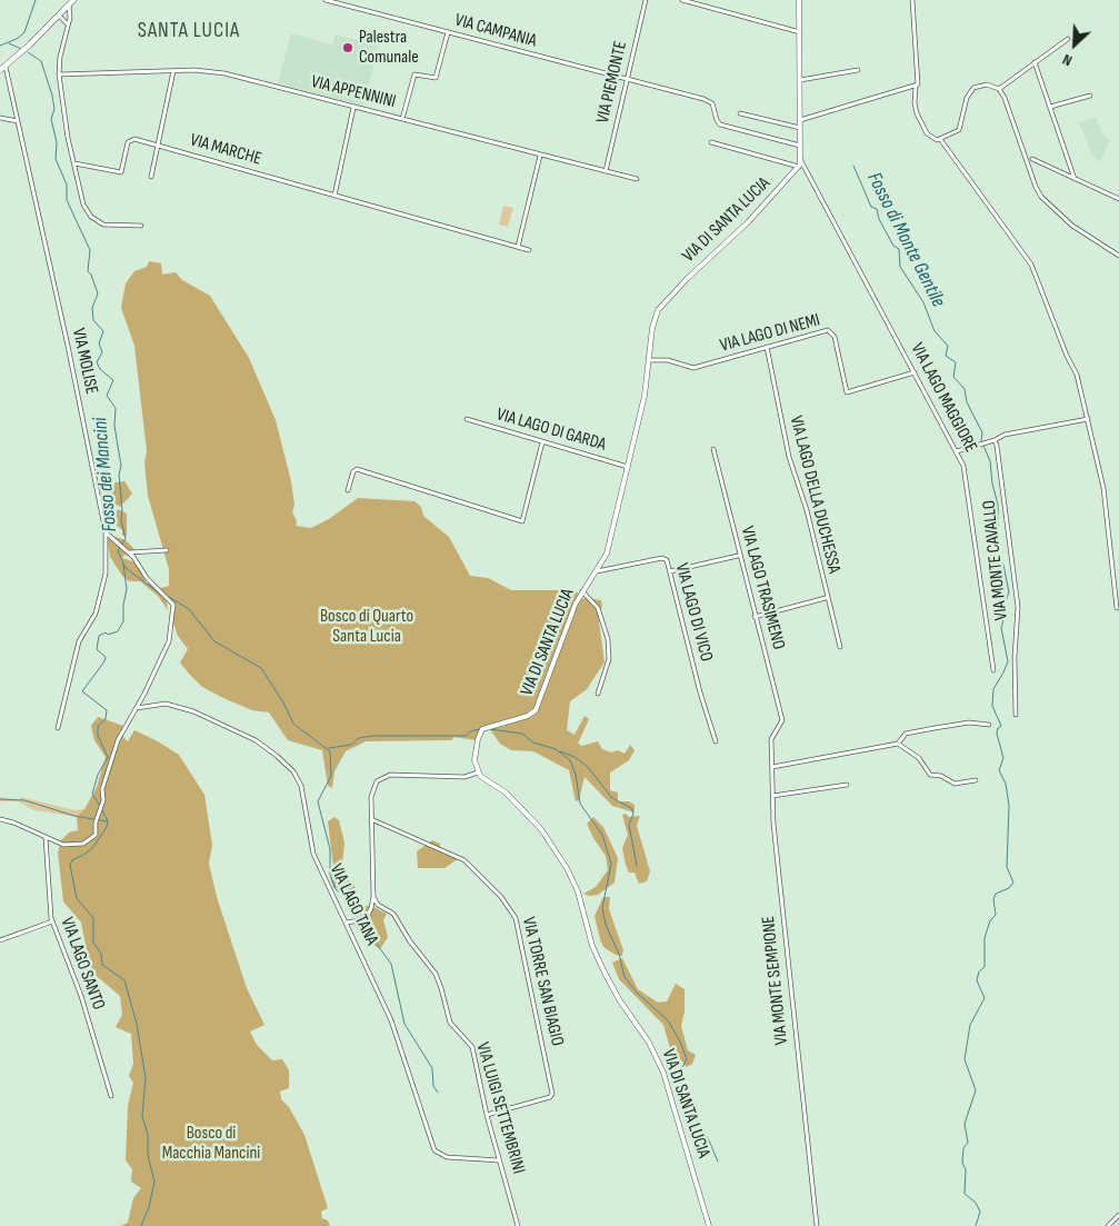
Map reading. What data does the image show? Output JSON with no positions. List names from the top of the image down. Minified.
{"streets":{"street":["VIA CAMPANIA","VIA PIEMONTE","VIA APPENNINI","VIA MARCHE","VIA DI SANTA LUCIA","VIA LAGO DI NEMI","VIA MOLISE","VIA LAGO MAGGIORE","VIA LAGO DI GARDA","VIA LAGO DELLA DUCHESSA","VIA MONTE CAVALLO","VIA LAGO TRASIMENO","VIA LAGO DI VICO","VIA LAGO TANA","VIA LAGO SANTO","VIA MONTE SEMPIONE","VIA TORRE SAN BIAGIO","VIA LUIGI SETTEMBRINI"]},"crossings":[["VIA CAMPANIA","VIA PIEMONTE"],["VIA PIEMONTE","VIA APPENNINI"],["VIA DI SANTA LUCIA","VIA LAGO DI NEMI"],["VIA DI SANTA LUCIA","VIA LAGO MAGGIORE"],["VIA DI SANTA LUCIA","VIA LAGO DI GARDA"],["VIA DI SANTA LUCIA","VIA LAGO DI VICO"],["VIA LAGO DI NEMI","VIA LAGO MAGGIORE"],["VIA LAGO DI NEMI","VIA LAGO DELLA DUCHESSA"],["VIA LAGO TRASIMENO","VIA MONTE SEMPIONE"],["VIA LAGO TANA","VIA LUIGI SETTEMBRINI"],["VIA TORRE SAN BIAGIO","VIA LUIGI SETTEMBRINI"]],"districts":["SANTA LUCIA"],"water":["Fosso di Monte Gentile","Fosso dei Mancini"],"parks":["Bosco di Quarto Santa Lucia","Bosco di Macchia Mancini"],"places":["Palestra Comunale"],"north":"bottom left"}
